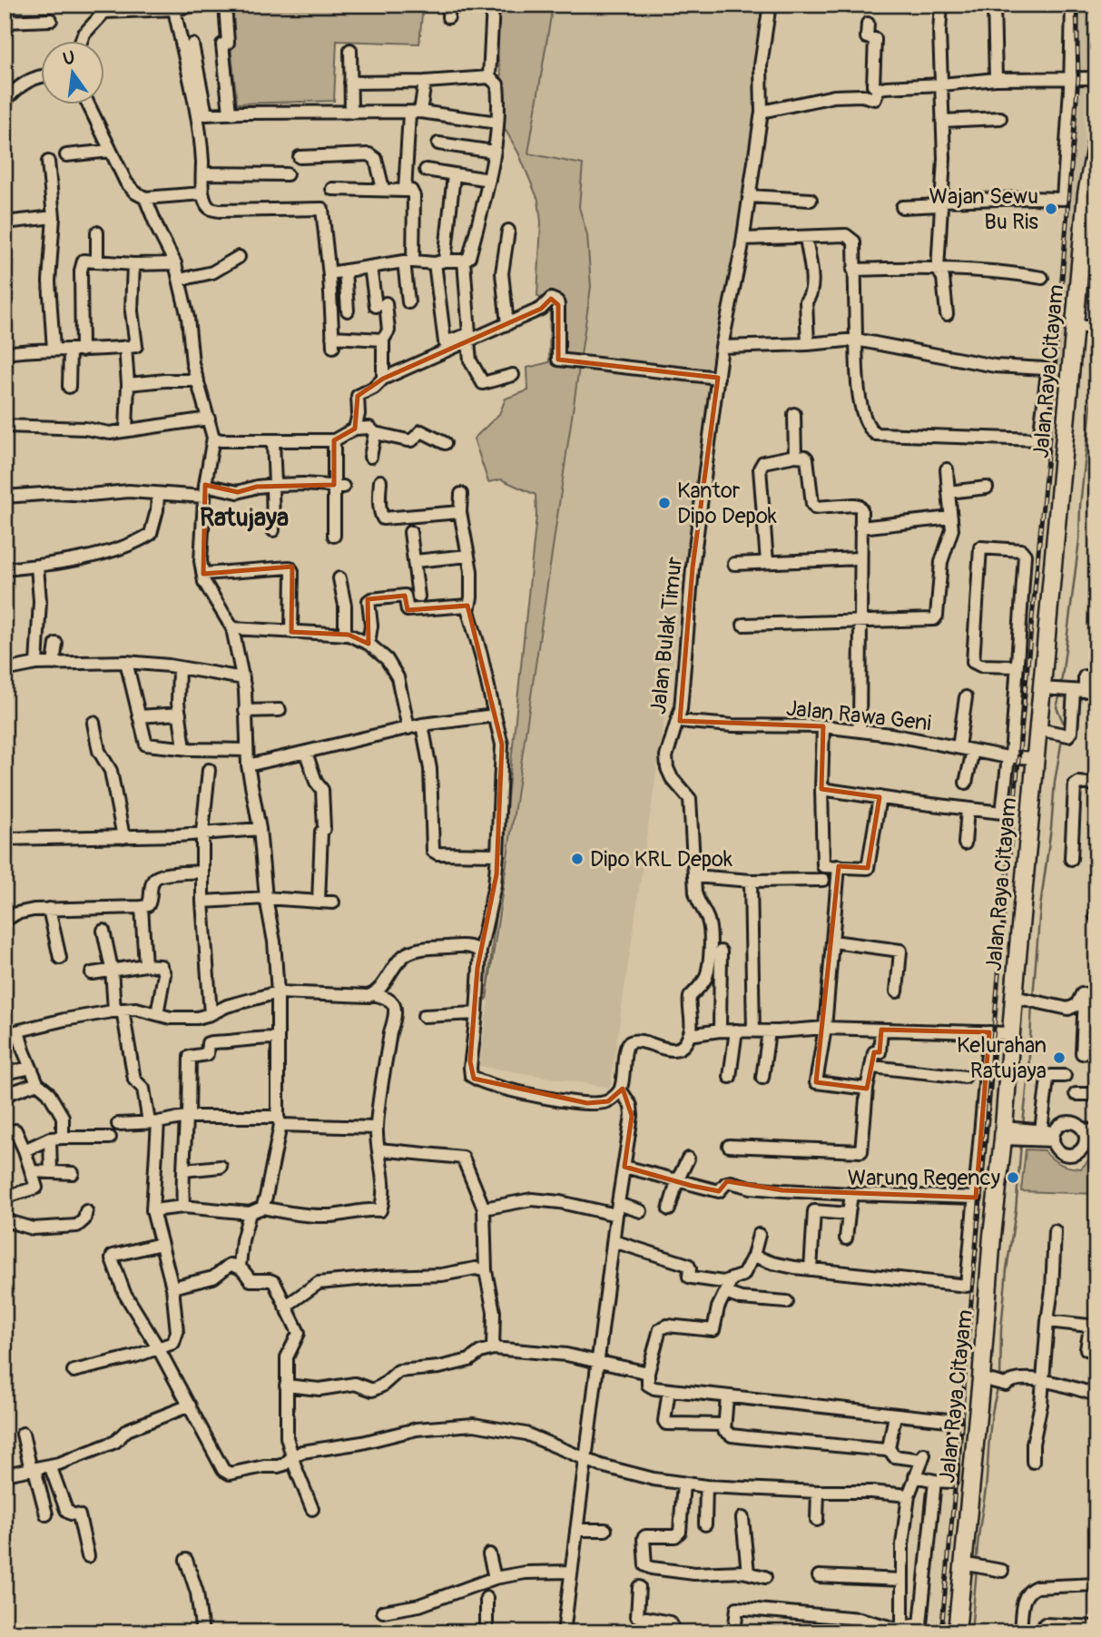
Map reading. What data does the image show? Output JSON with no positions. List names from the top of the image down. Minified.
{"streets":{"main road":["Jalan Raya Citayam"],"street":["Jalan Bulak Timur","Jalan Rawa Geni"]},"crossings":[["Jalan Raya Citayam","Jalan Rawa Geni"],["Jalan Bulak Timur","Jalan Rawa Geni"]],"districts":["Ratujaya"],"places":["Wajan Sewu Bu Ris","Kantor Dipo Depok","Dipo KRL Depok","Kelurahan Ratujaya","Warung Regency"],"north":"top"}
